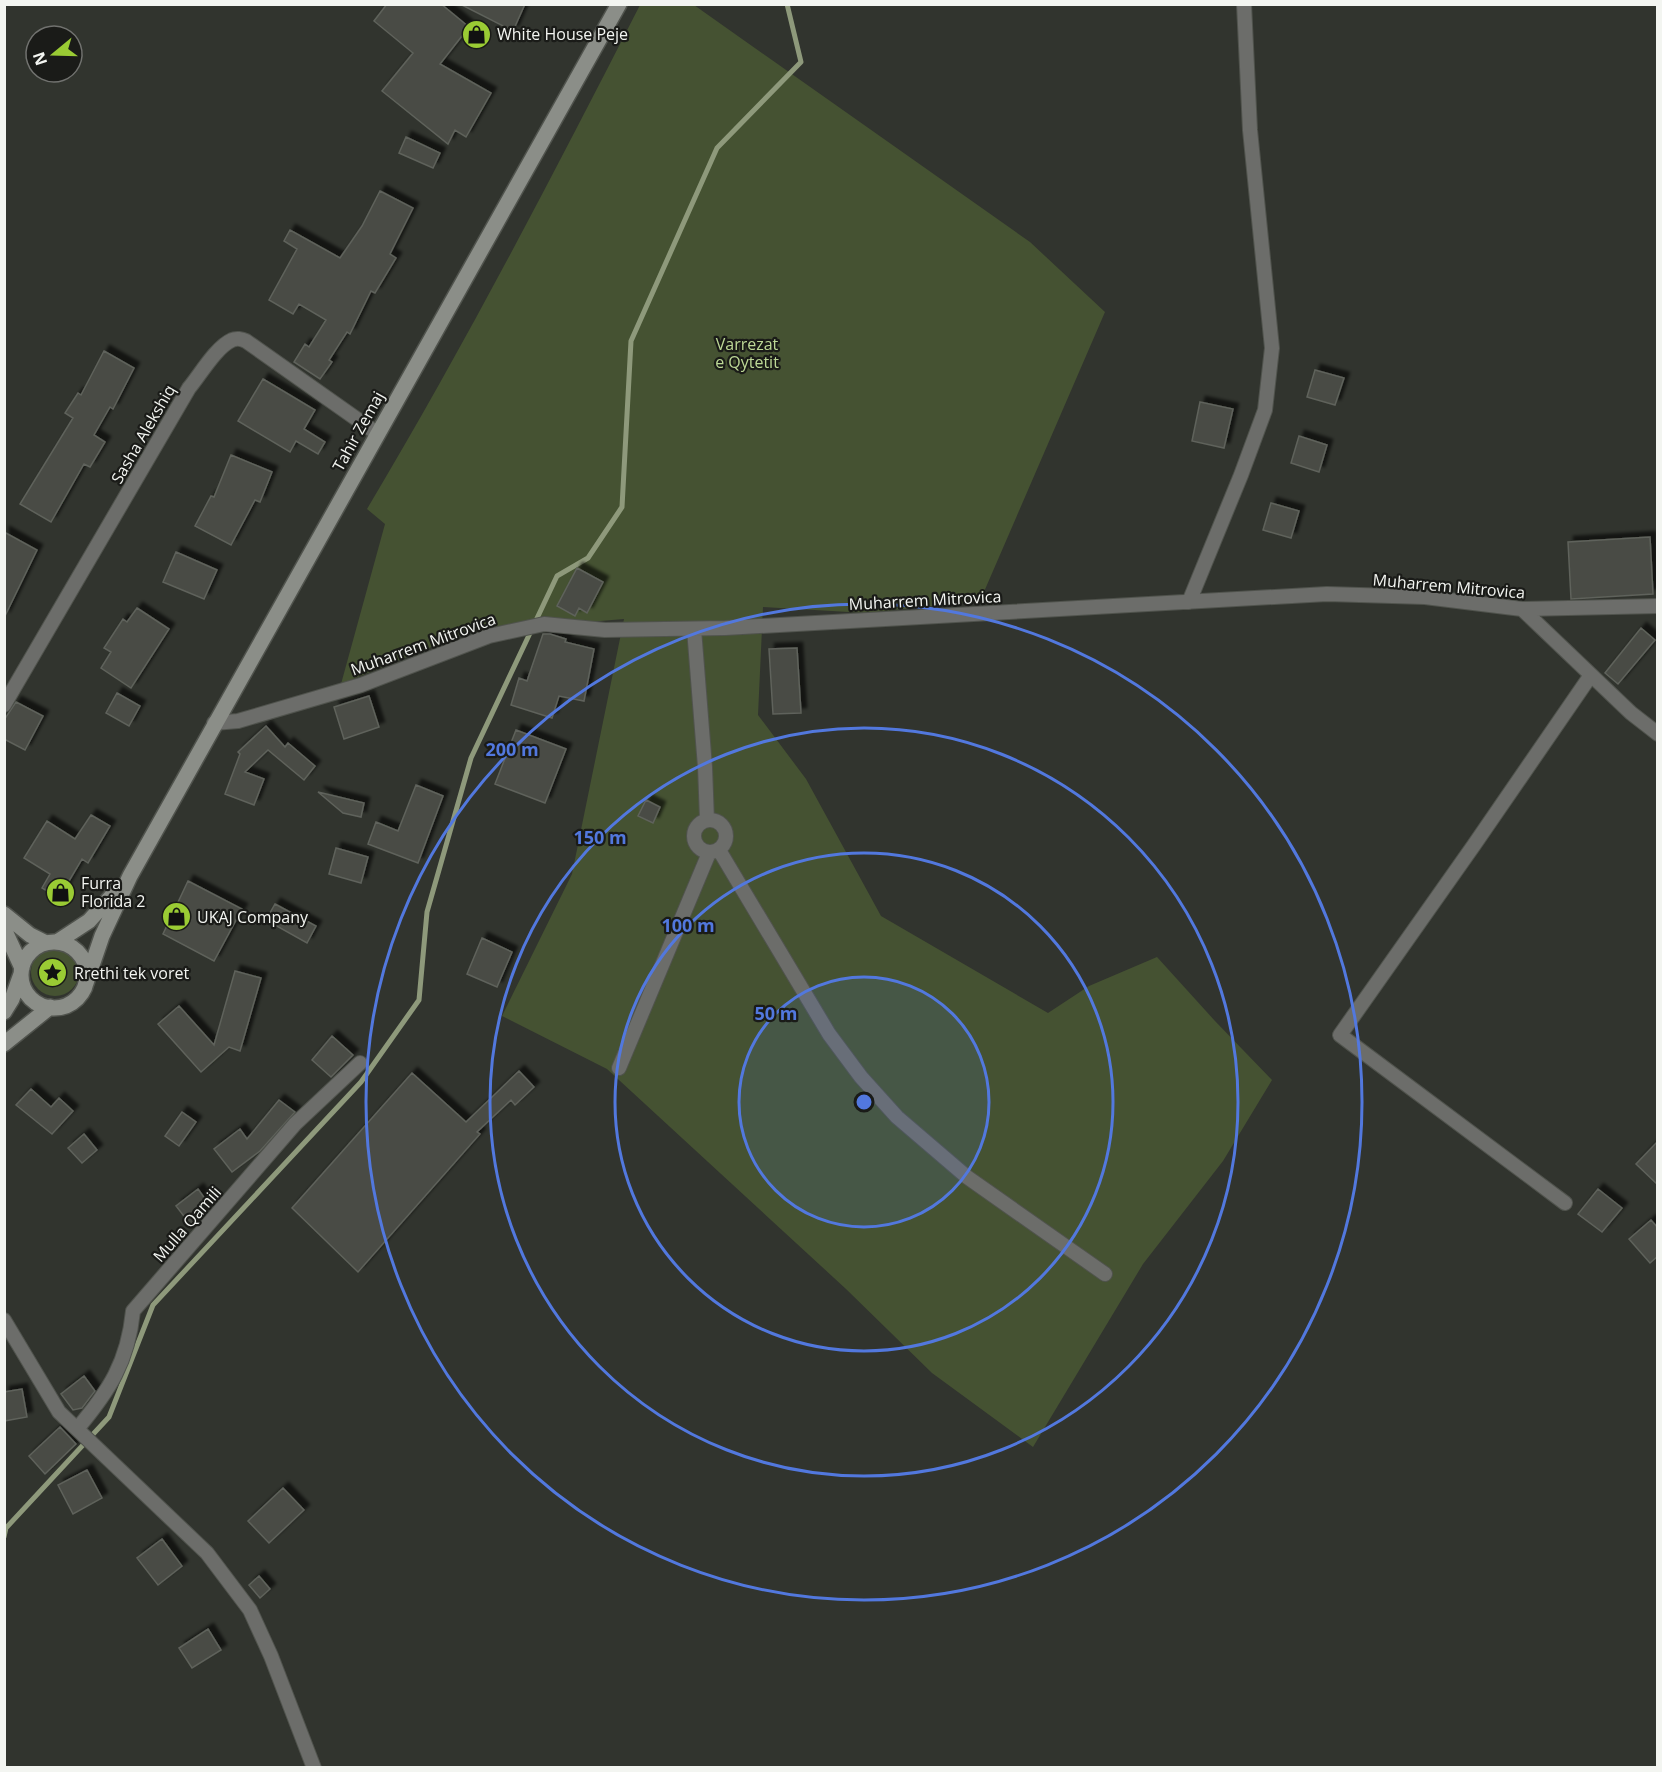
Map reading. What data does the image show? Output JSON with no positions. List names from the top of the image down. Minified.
{"streets":{"main road":["Tahir Zemaj"],"street":["Sasha Alekshiq","Muharrem Mitrovica","Mulla Qamili"]},"crossings":[["Tahir Zemaj","Sasha Alekshiq"],["Tahir Zemaj","Muharrem Mitrovica"]],"parks":["Varrezat e Qytetit"],"places":{"shop":["White House Peje","Furra Florida 2","UKAJ Company"],"place":["Rrethi tek voret"]},"north":"left","rings":["200 m","150 m","100 m","50 m"]}
